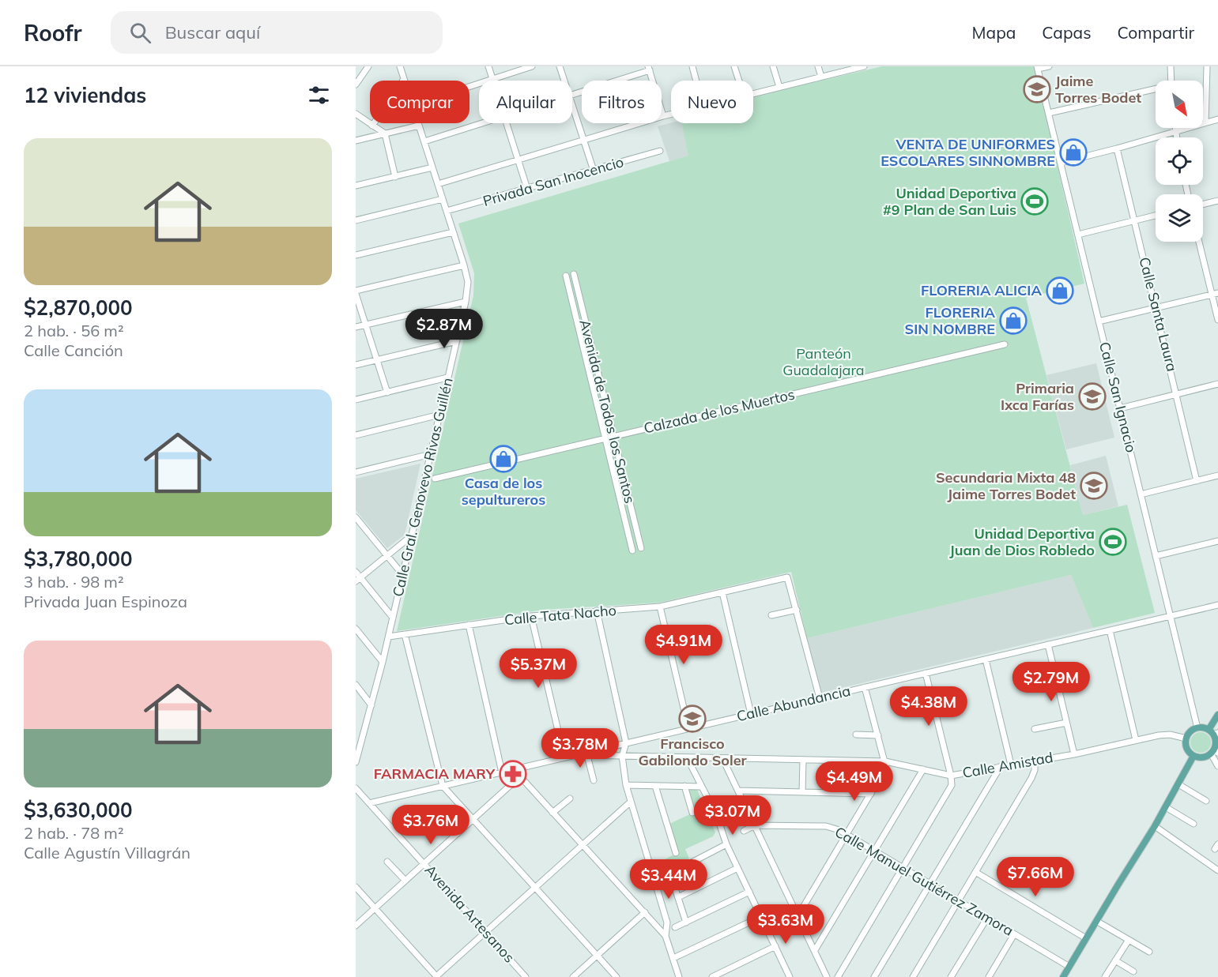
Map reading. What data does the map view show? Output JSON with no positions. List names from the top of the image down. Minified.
{"streets":{"street":["Privada San Inocencio","Calle Santa Laura","Calle San Ignacio","Avenida de Todos los Santos","Calzada de los Muertos","Calle Gral. Genovevo Rivas Guillén","Calle Tata Nacho","Calle Abundancia","Calle Amistad","Calle Manuel Gutiérrez Zamora","Avenida Artesanos"]},"crossings":[["Privada San Inocencio","Calle Gral. Genovevo Rivas Guillén"],["Calle San Ignacio","Calle Abundancia"],["Calle San Ignacio","Calle Amistad"],["Avenida de Todos los Santos","Calzada de los Muertos"],["Calle Gral. Genovevo Rivas Guillén","Calle Tata Nacho"],["Calle Abundancia","Calle Amistad"],["Calle Abundancia","Avenida Artesanos"]],"parks":["Panteón Guadalajara"],"places":{"school or university":["Jaime Torres Bodet","Primaria Ixca Farías","Secundaria Mixta 48 Jaime Torres Bodet","Francisco Gabilondo Soler"],"shop":["VENTA DE UNIFORMES ESCOLARES SINNOMBRE","FLORERIA ALICIA","FLORERIA SIN NOMBRE","Casa de los sepultureros"],"sports":["Unidad Deportiva #9 Plan de San Luis","Unidad Deportiva Juan de Dios Robledo"],"pharmacy":["FARMACIA MARY"]},"north":"bottom right","page":{"header":"Roofr","search":"Buscar aquí","nav":["Mapa","Capas","Compartir"],"heading":"12 viviendas","chip":["Comprar","Alquilar","Filtros","Nuevo"],"list":[{"name":"$2,870,000","note":"2 hab. · 56 m² · Calle Canción"},{"name":"$3,780,000","note":"3 hab. · 98 m² · Privada Juan Espinoza"},{"name":"$3,630,000","note":"2 hab. · 78 m² · Calle Agustín Villagrán"}],"price":["$2.87M","$4.91M","$5.37M","$2.79M","$4.38M","$3.78M","$4.49M","$3.07M","$3.76M","$7.66M","$3.44M","$3.63M"]}}
